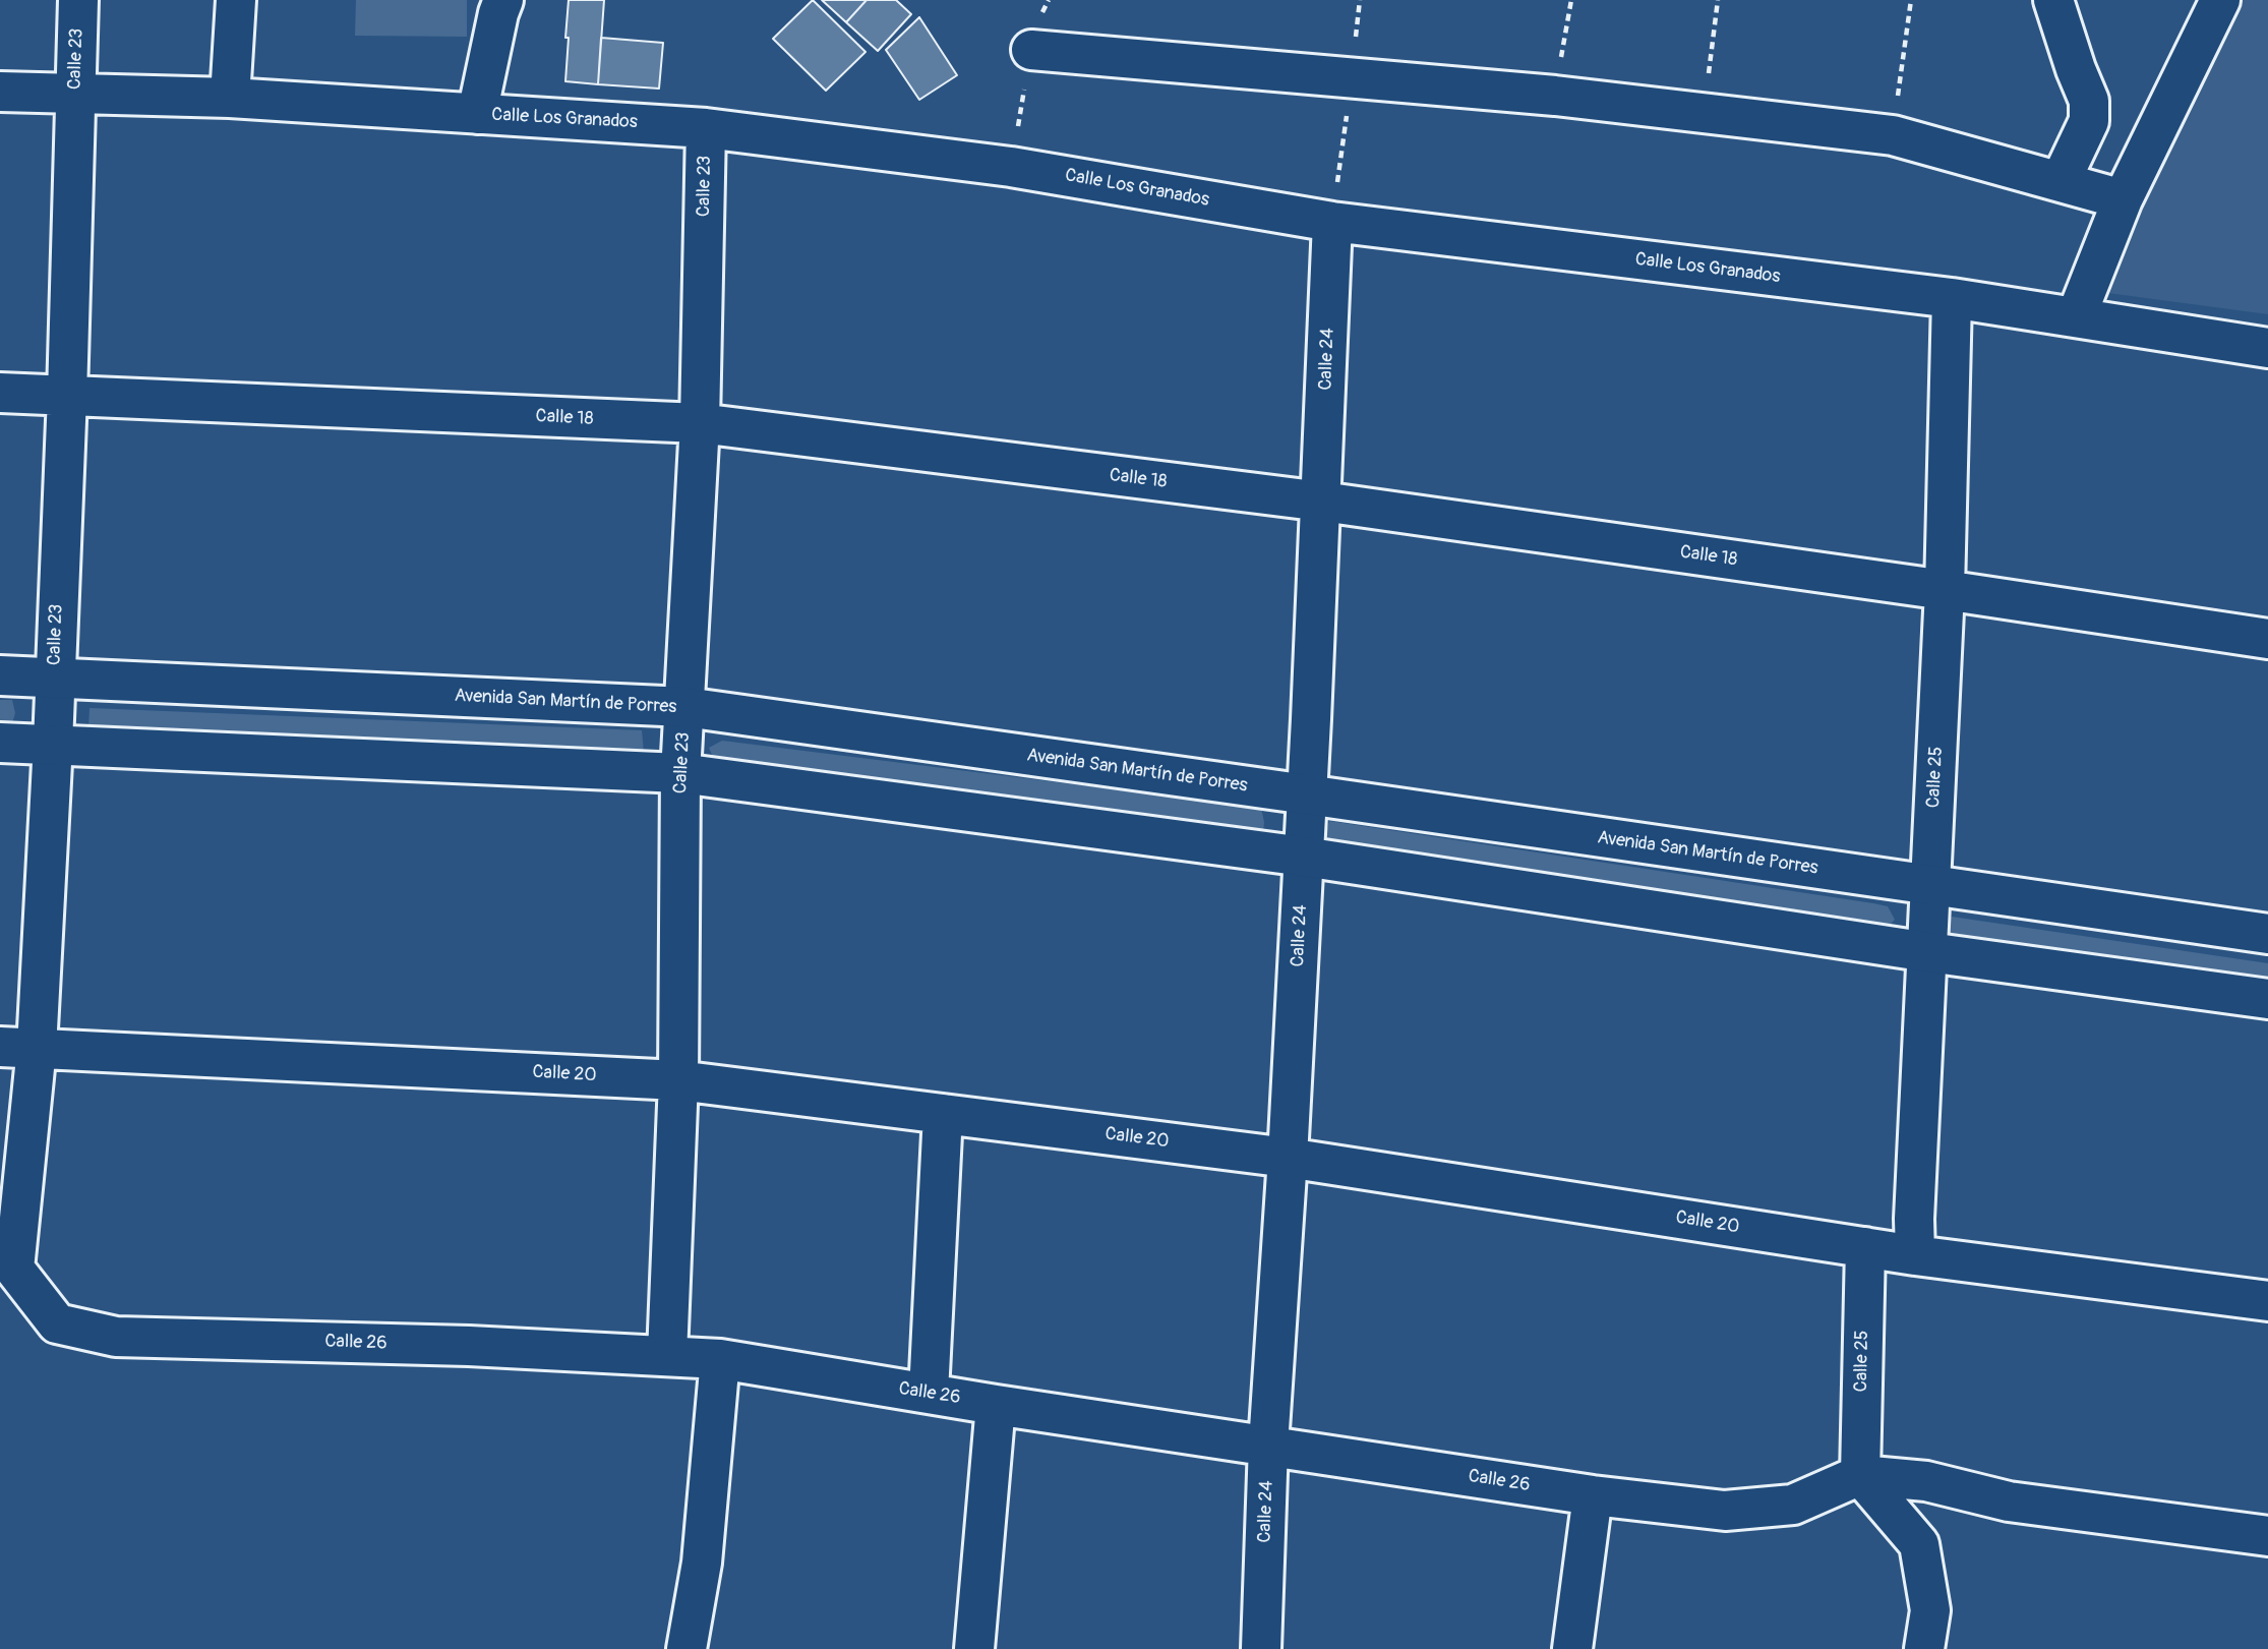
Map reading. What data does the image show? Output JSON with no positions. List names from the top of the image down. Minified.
{"streets":{"street":["Calle 23","Calle Los Granados","Calle 24","Calle 18","Avenida San Martín de Porres","Calle 25","Calle 20","Calle 26"]},"crossings":[["Calle 23","Calle Los Granados"],["Calle 23","Calle 18"],["Calle 23","Avenida San Martín de Porres"],["Calle 23","Calle 20"],["Calle 23","Calle 26"],["Calle Los Granados","Calle 24"],["Calle Los Granados","Calle 25"],["Calle 24","Calle 18"],["Calle 24","Avenida San Martín de Porres"],["Calle 24","Calle 20"],["Calle 24","Calle 26"],["Calle 18","Calle 25"],["Avenida San Martín de Porres","Calle 25"],["Calle 25","Calle 20"],["Calle 25","Calle 26"]]}
